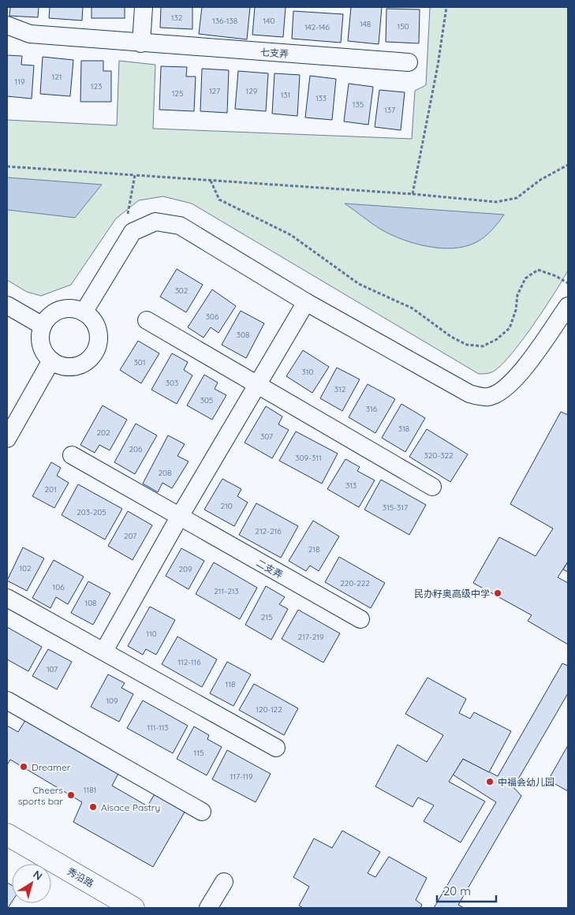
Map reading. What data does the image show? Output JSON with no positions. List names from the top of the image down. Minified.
{"streets":{"main road":["秀沿路"],"street":["七支弄","二支弄"]},"places":["民办籽奥高级中学","Dreamer","中福会幼儿园","Cheers sports bar","Alsace Pastry"],"house_numbers":["132","136-138","140","148","150","142-146","121","119","123","127","129","125","131","133","135","137","302","306","308","301","310","303","312","305","316","318","202","307","206","320-322","309-311","208","313","201","210","315-317","203-205","212-216","207","218","102","209","220-222","106","211-213","108","215","110","217-219","112-116","107","118","109","120-122","111-113","115","117-119","1181"],"scale_bar":"20 m","north":"top right"}
